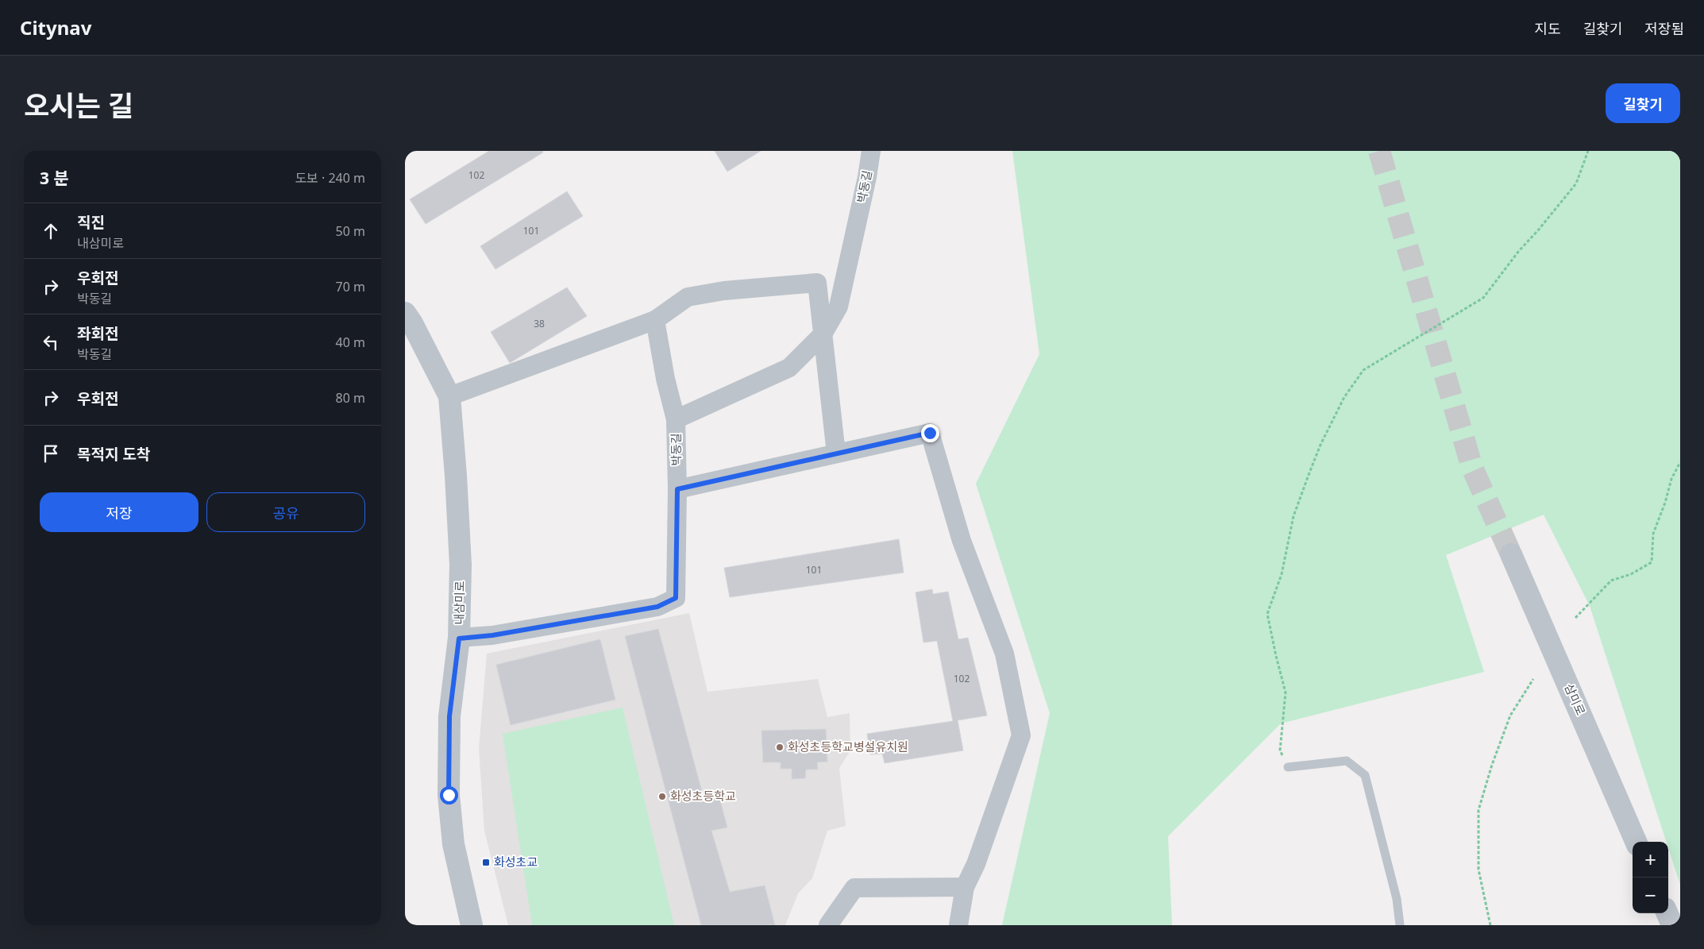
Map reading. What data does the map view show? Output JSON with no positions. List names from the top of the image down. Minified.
{"streets":{"street":["박동길","내삼미로","삼미로"]},"crossings":[["박동길","내삼미로"]],"places":{"other":["화성초등학교병설유치원","화성초등학교"],"transit":["화성초교"]},"house_numbers":["102","101","38","101","102"],"page":{"header":"Citynav","nav":["지도","길찾기","저장됨"],"title":"오시는 길","buttons":["길찾기",["저장","공유"]],"heading":["3 분","도보 · 240 m"],"list":[["직진","내삼미로","50 m"],["우회전","박동길","70 m"],["좌회전","박동길","40 m"],["우회전","80 m"],"목적지 도착"],"map_buttons":["+","−"]}}
